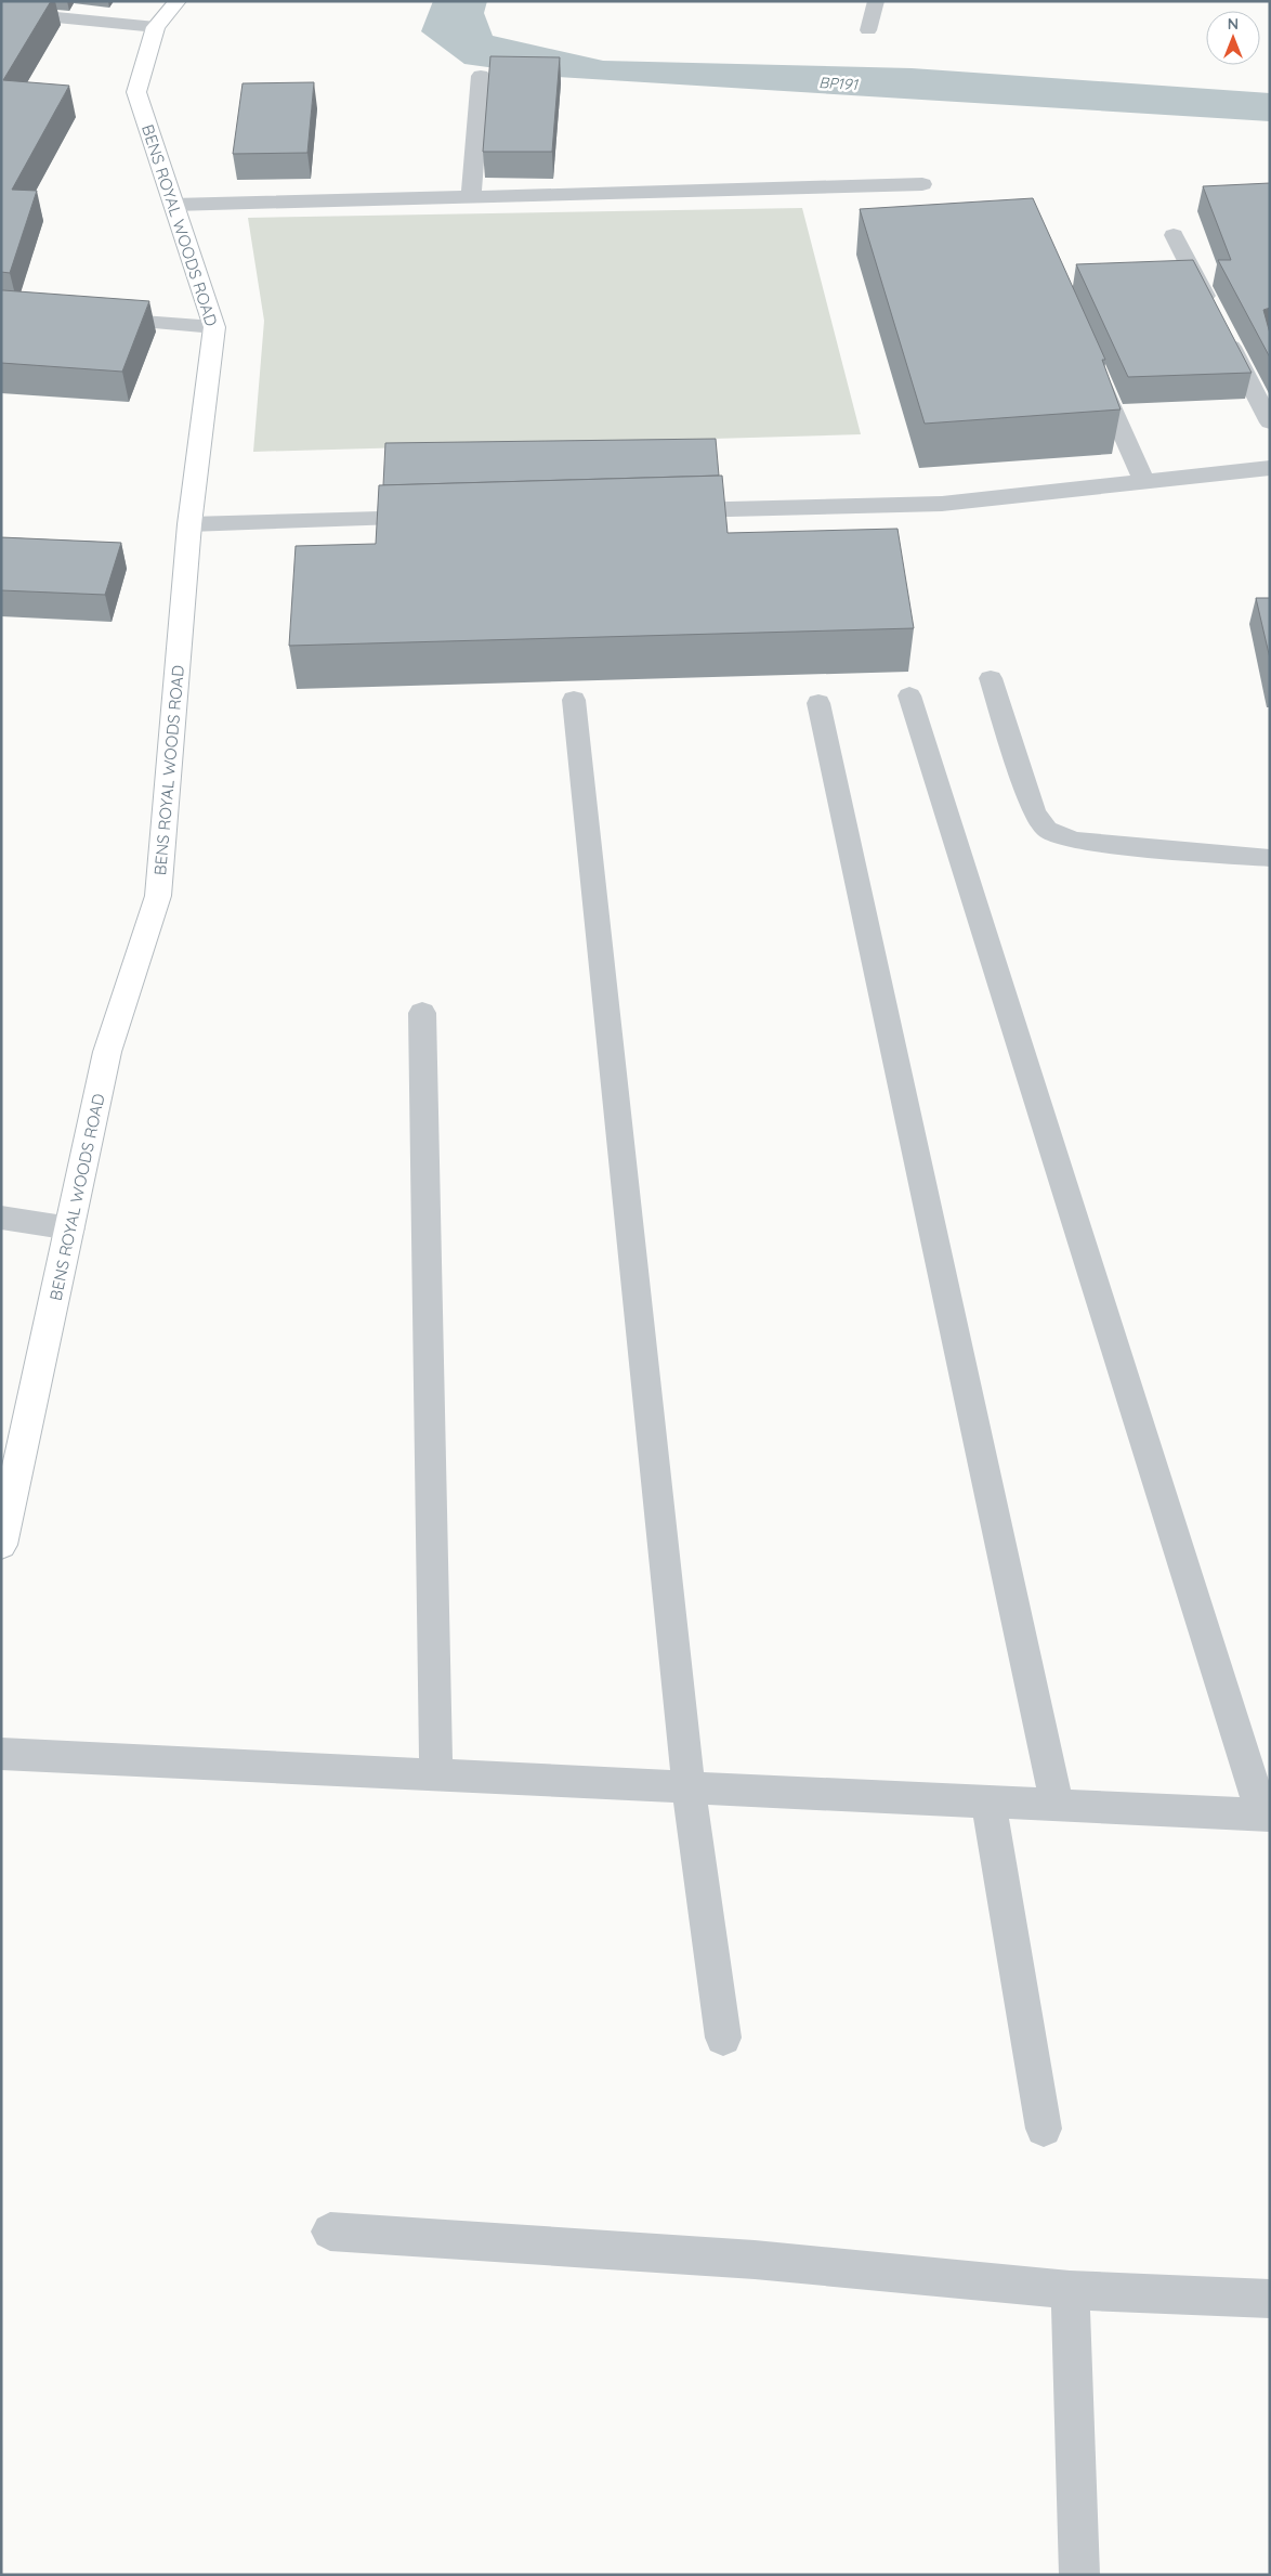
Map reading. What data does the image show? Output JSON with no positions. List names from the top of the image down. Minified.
{"streets":{"street":["BENS ROYAL WOODS ROAD"]},"water":["BP191"],"north":"top"}
